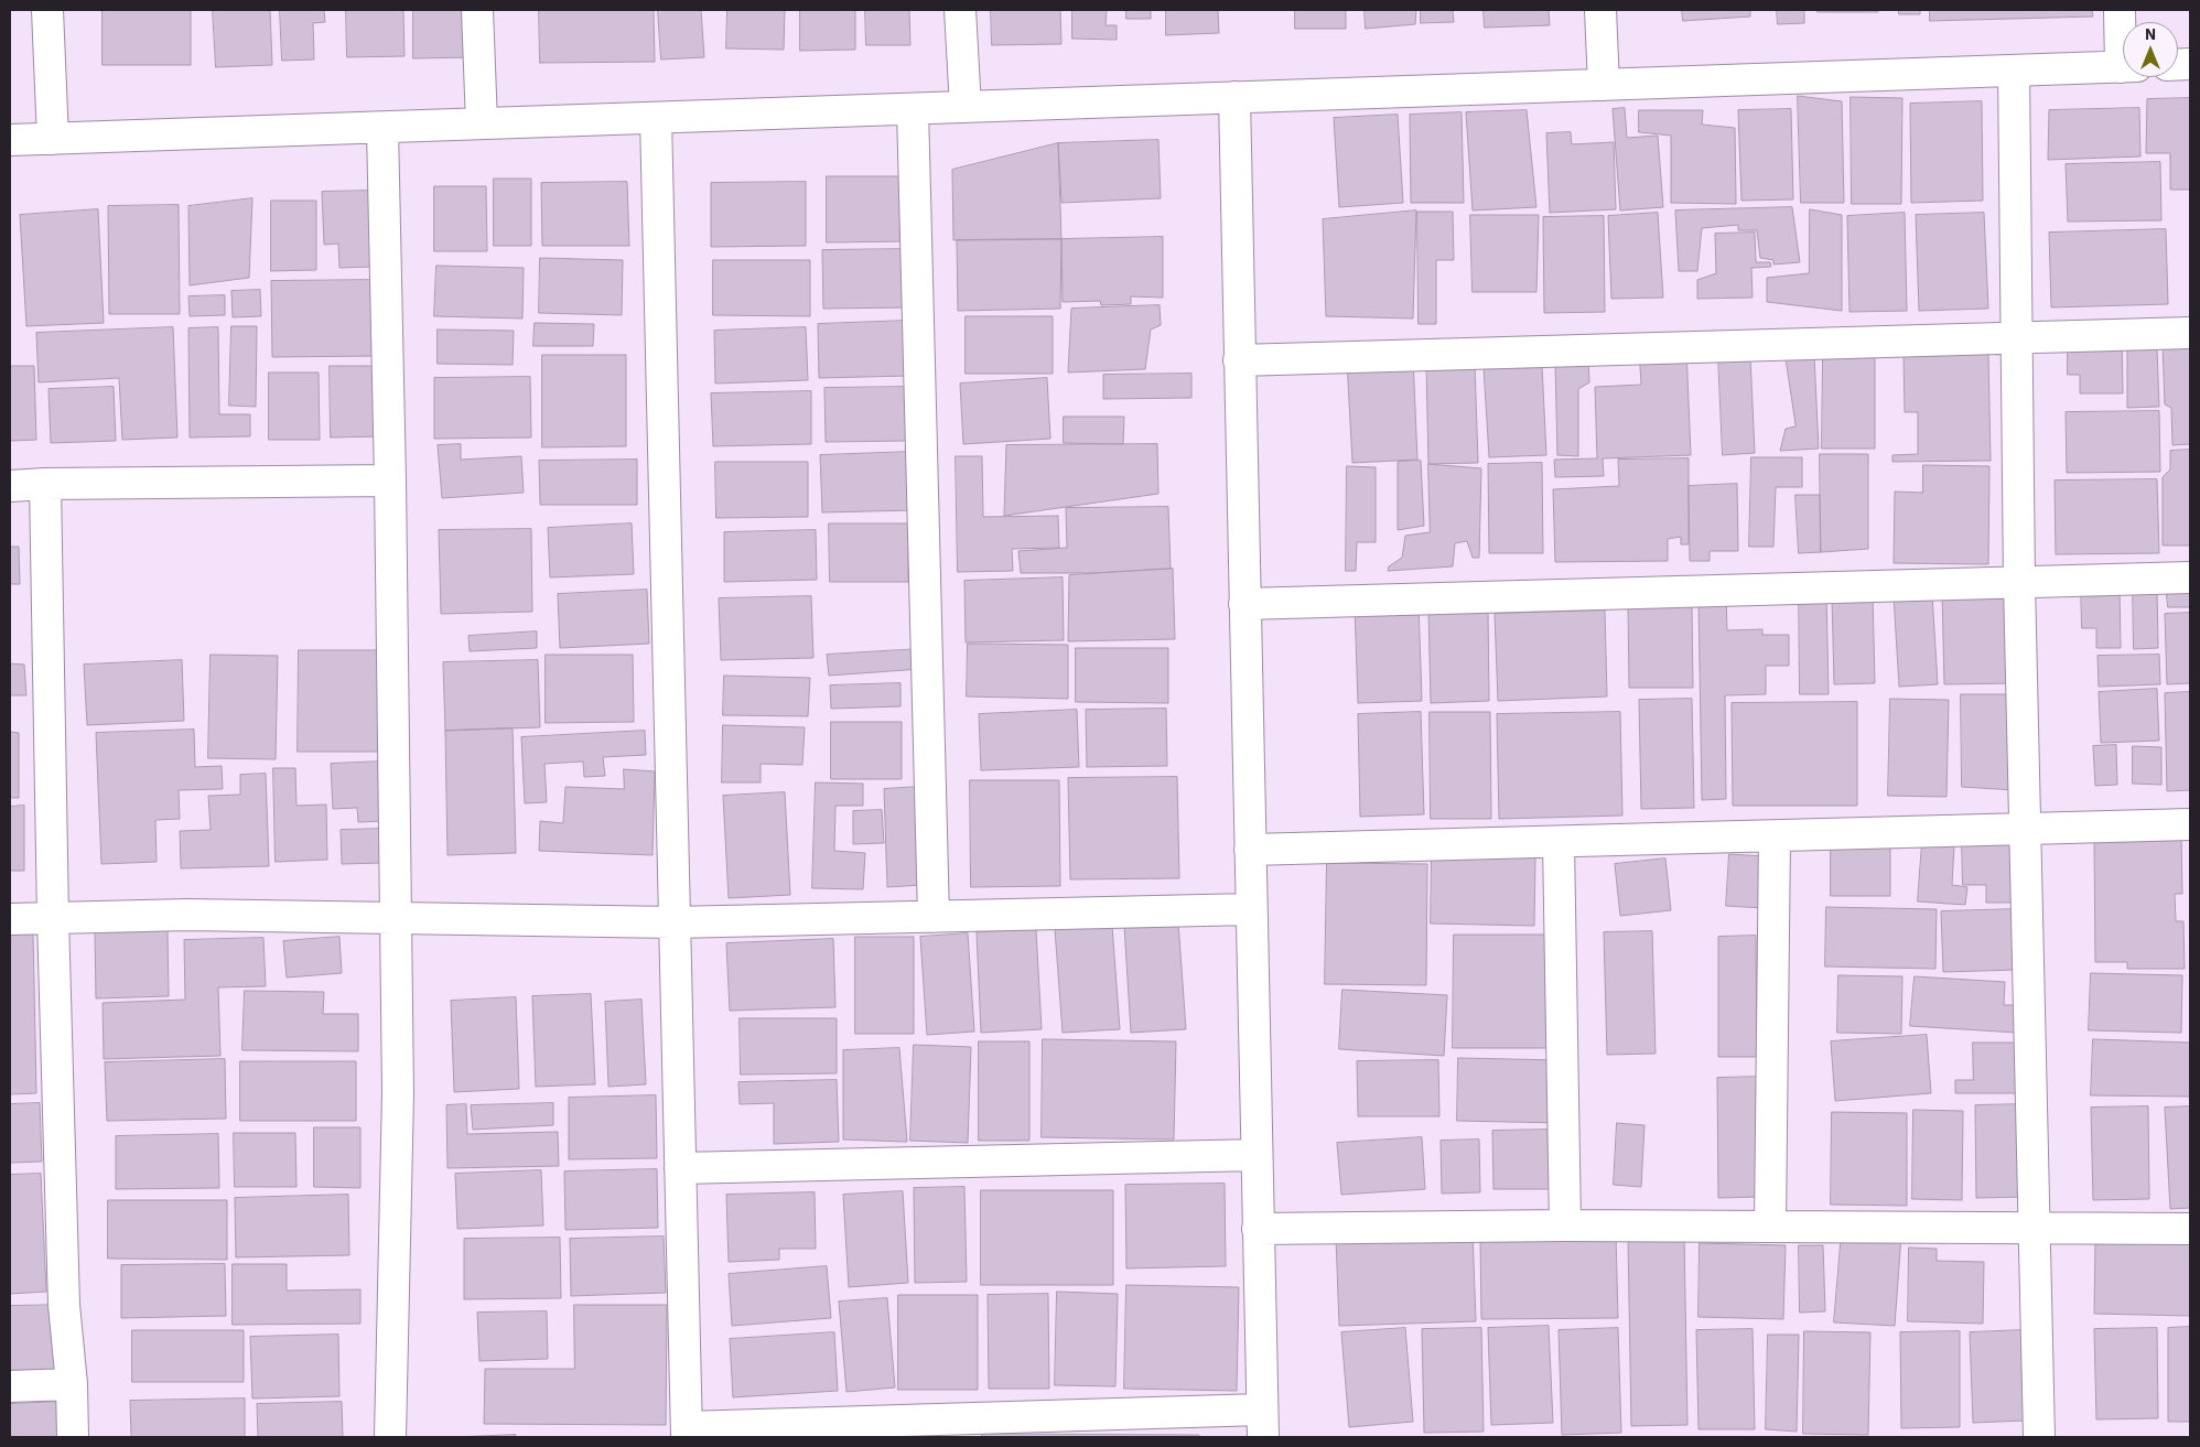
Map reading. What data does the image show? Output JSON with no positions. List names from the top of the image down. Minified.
{"north":"top"}
